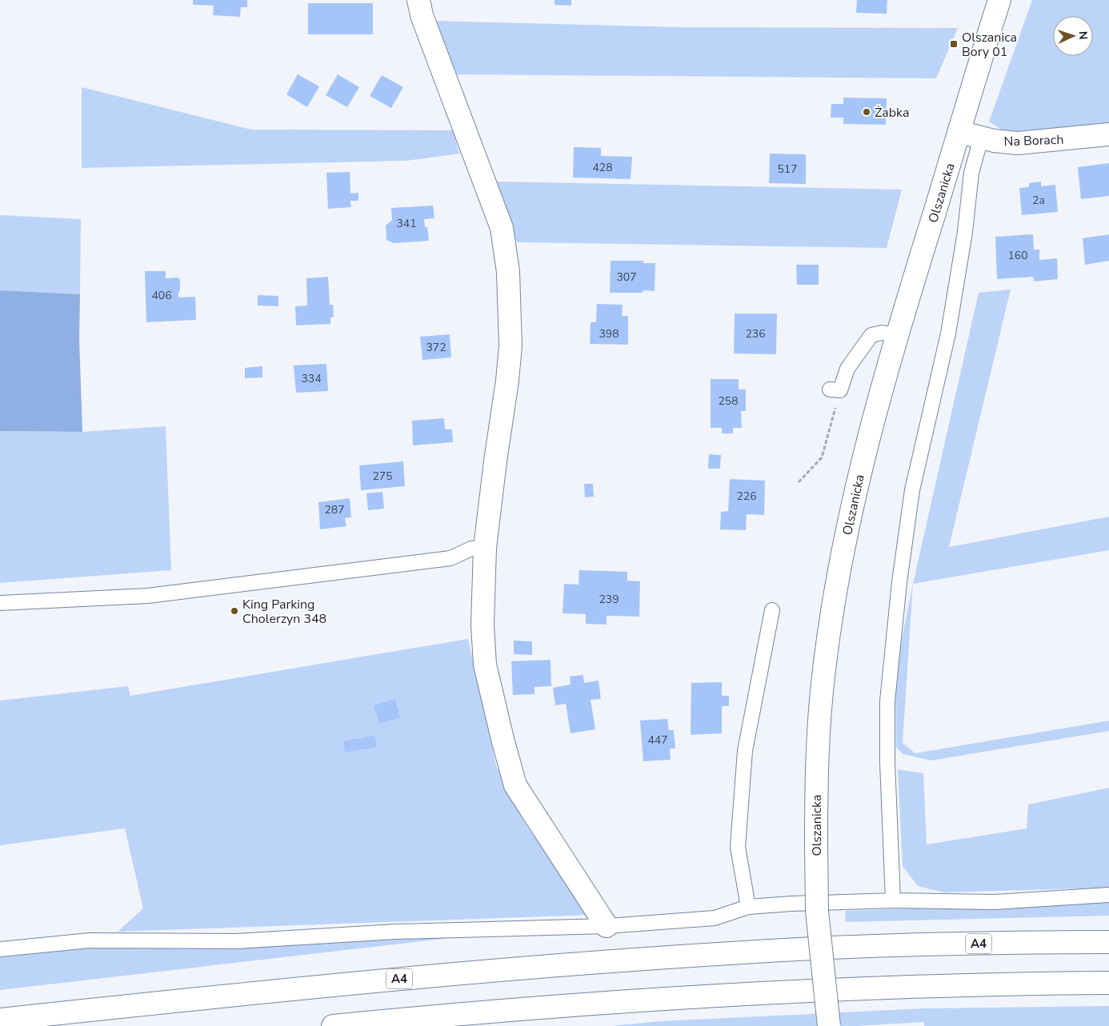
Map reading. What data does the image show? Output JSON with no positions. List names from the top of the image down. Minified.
{"streets":{"main road":["Na Borach","Olszanicka","A4"]},"crossings":[["Na Borach","Olszanicka"]],"places":{"transit":["Olszanica Bory 01"],"other":["Żabka","King Parking Cholerzyn 348"]},"house_numbers":["428","517","2a","341","160","307","406","398","236","372","334","258","275","226","287","239","447"],"north":"right"}
